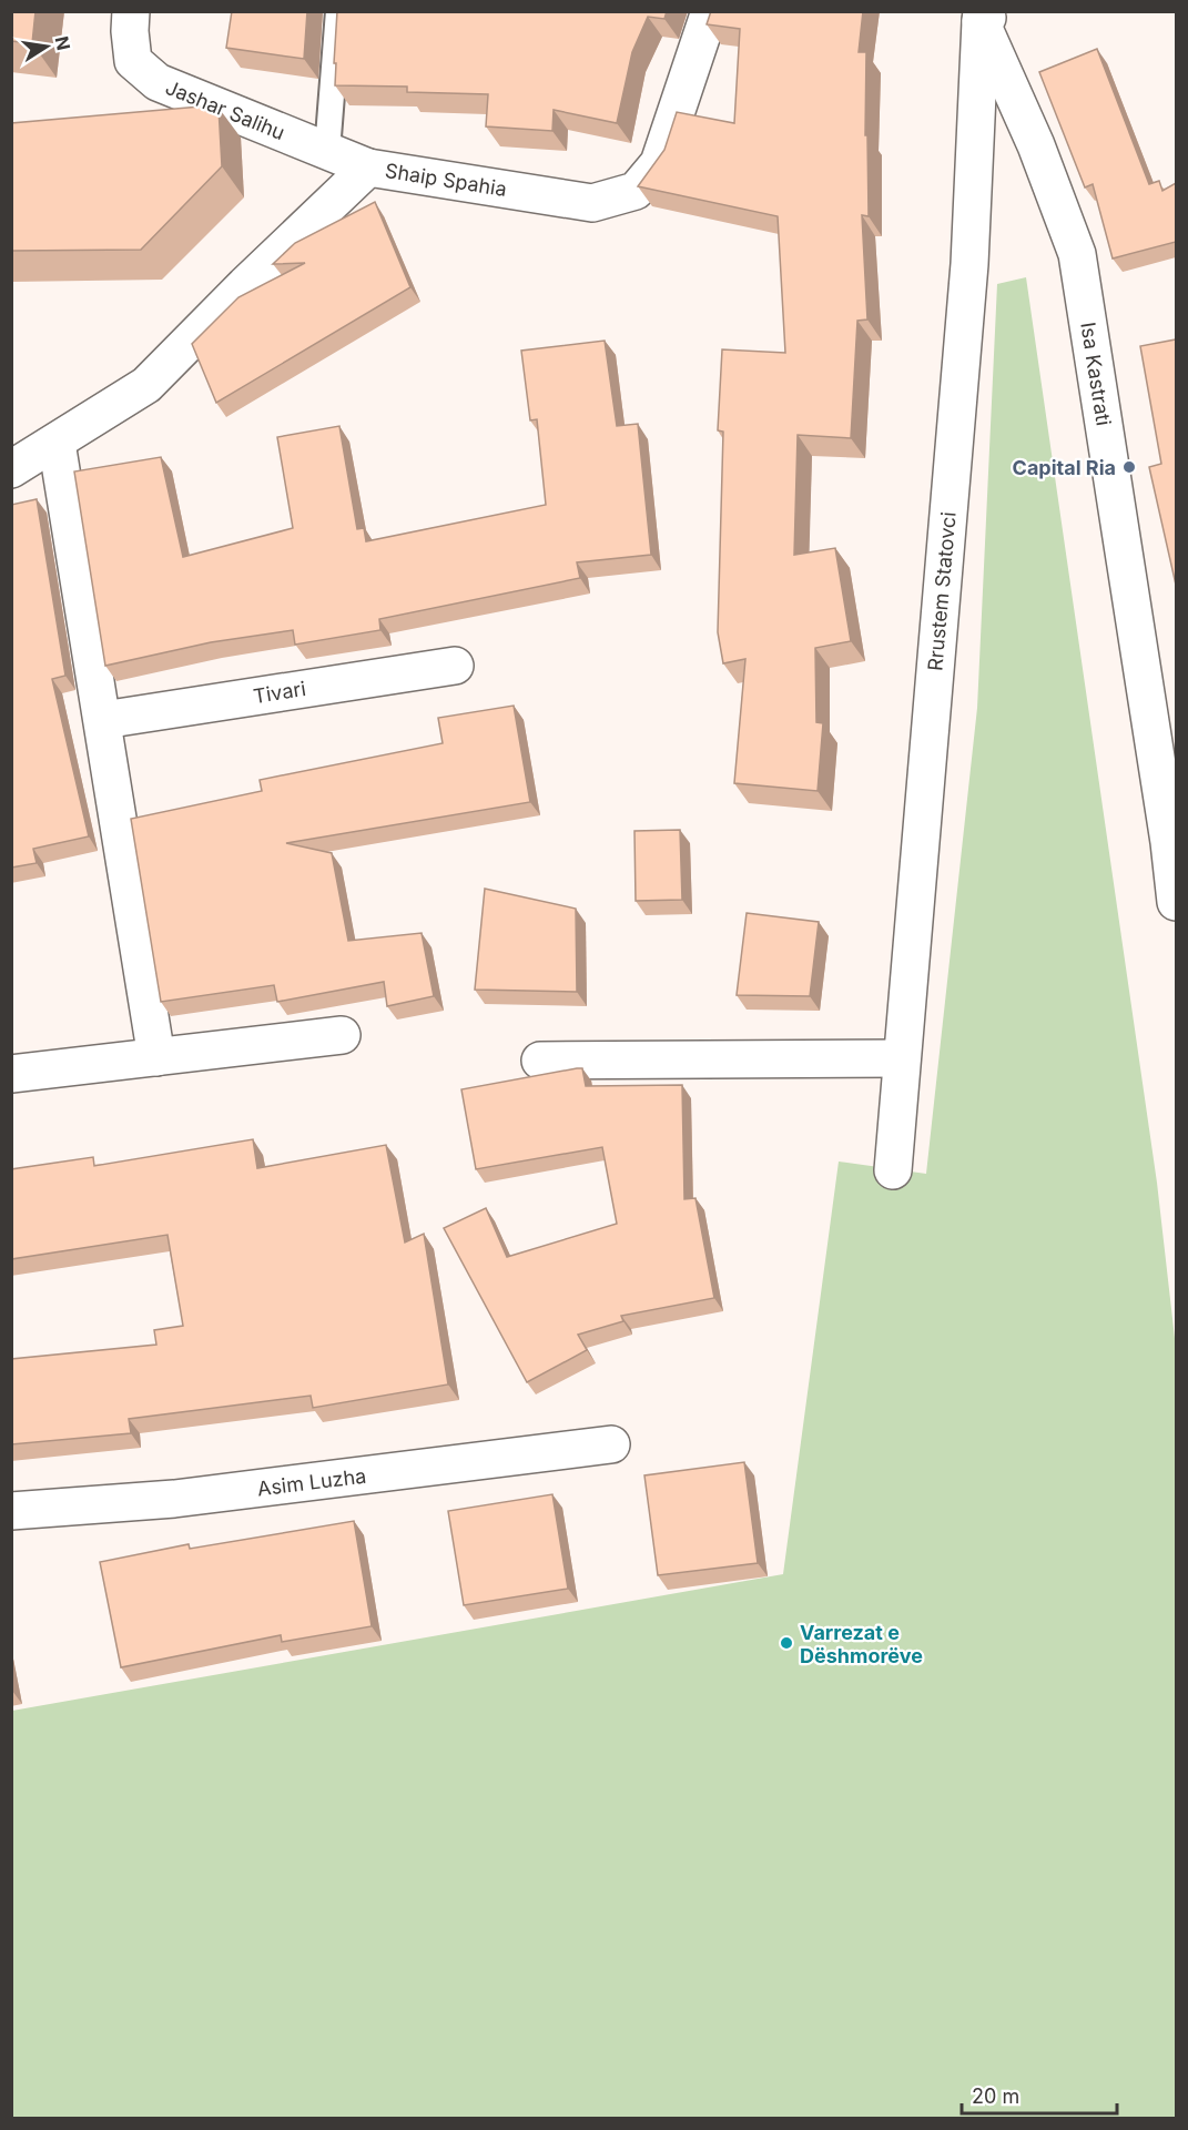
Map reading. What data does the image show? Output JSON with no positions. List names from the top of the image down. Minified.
{"streets":{"street":["Jashar Salihu","Shaip Spahia","Isa Kastrati","Rrustem Statovci","Tivari","Asim Luzha"]},"crossings":[["Jashar Salihu","Shaip Spahia"],["Isa Kastrati","Rrustem Statovci"]],"places":["Capital Ria","Varrezat e Dëshmorëve"],"scale_bar":"20 m","north":"right"}
